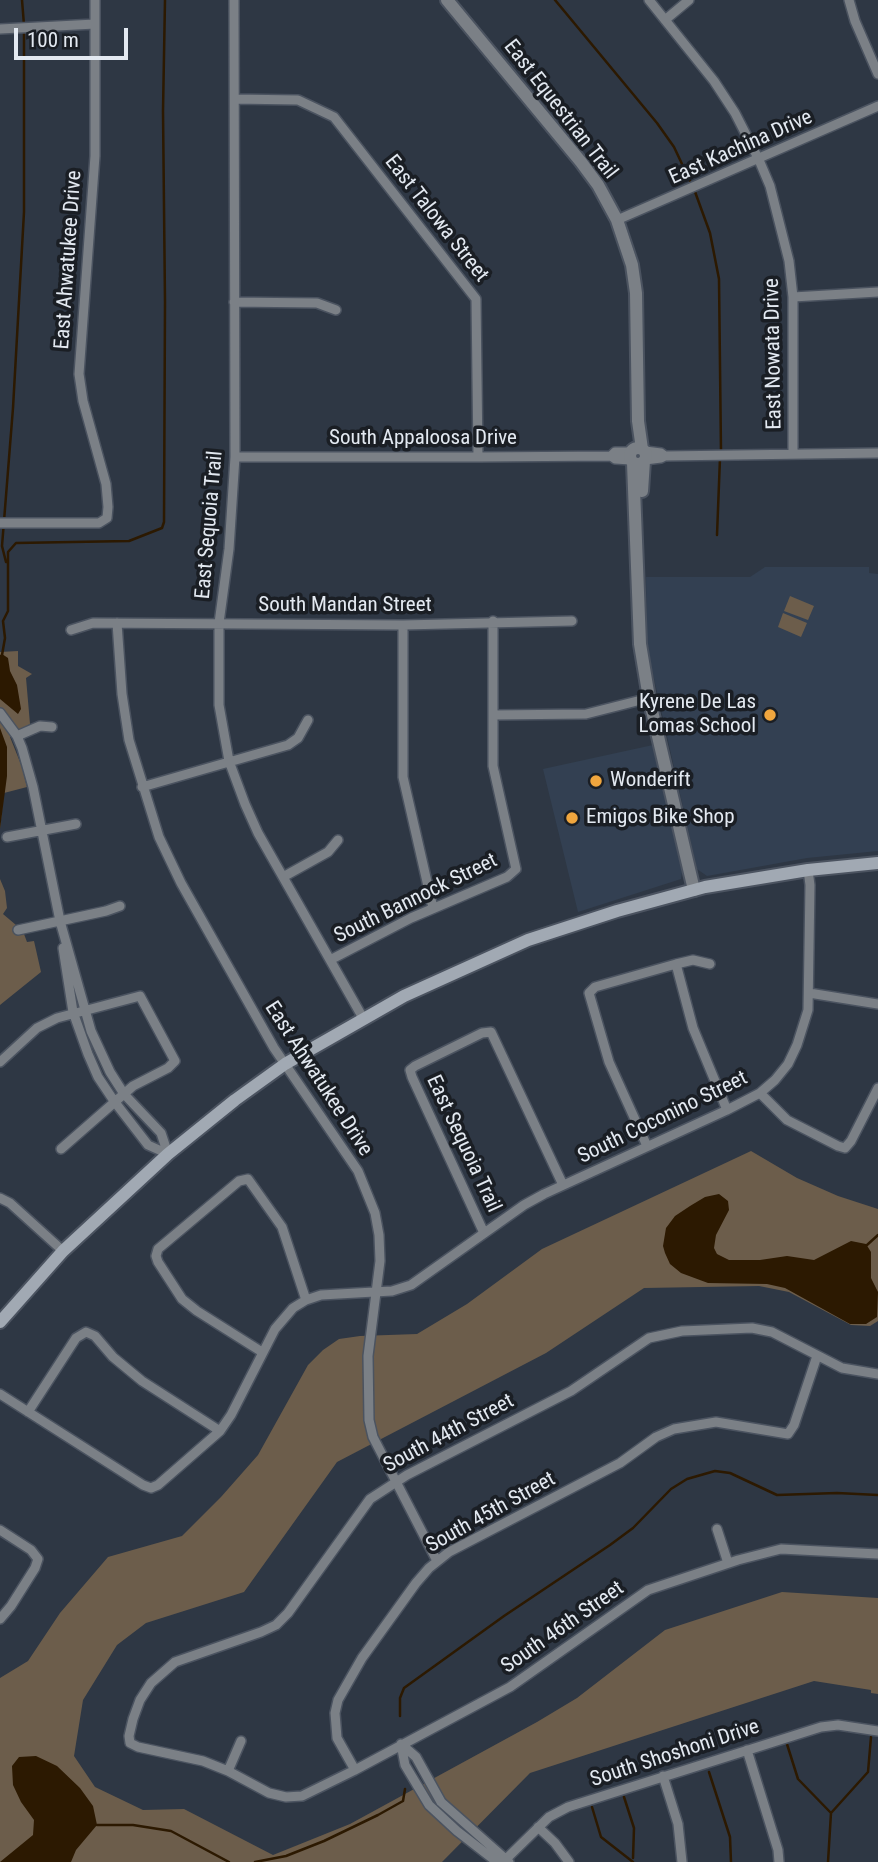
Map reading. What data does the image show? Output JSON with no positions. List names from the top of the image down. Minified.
{"streets":{"street":["East Equestrian Trail","East Kachina Drive","East Talowa Street","East Ahwatukee Drive","East Nowata Drive","South Appaloosa Drive","East Sequoia Trail","South Mandan Street","South Bannock Street","South Coconino Street","South 44th Street","South 45th Street","South 46th Street","South Shoshoni Drive"]},"crossings":[["East Equestrian Trail","East Kachina Drive"],["East Equestrian Trail","South Appaloosa Drive"],["East Kachina Drive","East Nowata Drive"],["East Talowa Street","South Appaloosa Drive"],["East Talowa Street","East Sequoia Trail"],["East Ahwatukee Drive","South Mandan Street"],["East Ahwatukee Drive","South Coconino Street"],["East Ahwatukee Drive","South 44th Street"],["East Ahwatukee Drive","South 45th Street"],["East Nowata Drive","South Appaloosa Drive"],["South Appaloosa Drive","East Sequoia Trail"],["East Sequoia Trail","South Mandan Street"],["East Sequoia Trail","South Bannock Street"],["East Sequoia Trail","South Coconino Street"],["South 44th Street","South 45th Street"],["South 44th Street","South 46th Street"],["South 45th Street","South 46th Street"]],"places":["Kyrene De Las Lomas School","Wonderift","Emigos Bike Shop"],"scale_bar":"100 m"}
